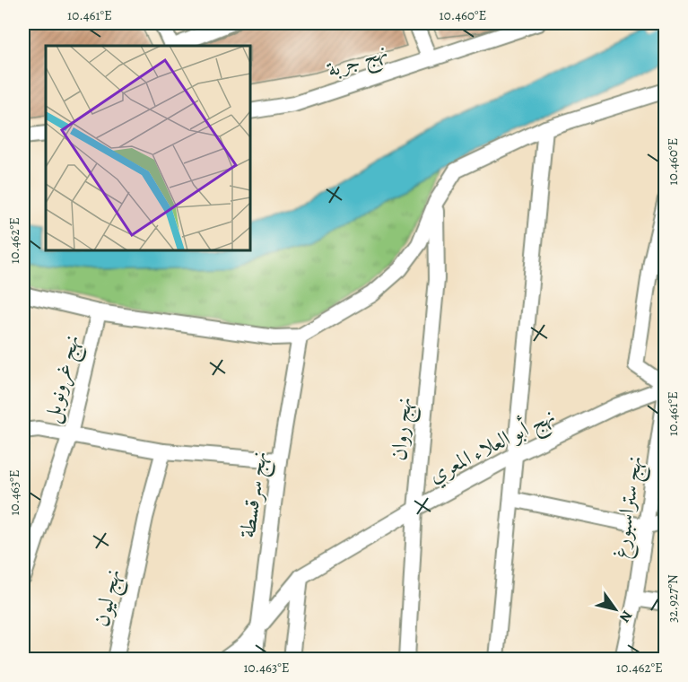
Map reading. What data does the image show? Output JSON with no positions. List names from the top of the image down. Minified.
{"streets":{"street":["نهج جربة","نهج غرونوبل","نهج روان","نهج أبو العلاء المعري","نهج سرقسطة","نهج ستراسبورغ","نهج ليون"]},"crossings":[["نهج روان","نهج أبو العلاء المعري"],["نهج أبو العلاء المعري","نهج سرقسطة"]],"north":"bottom right","coordinates":["10.461°E","10.460°E","10.462°E","10.463°E","32.927°N"]}
